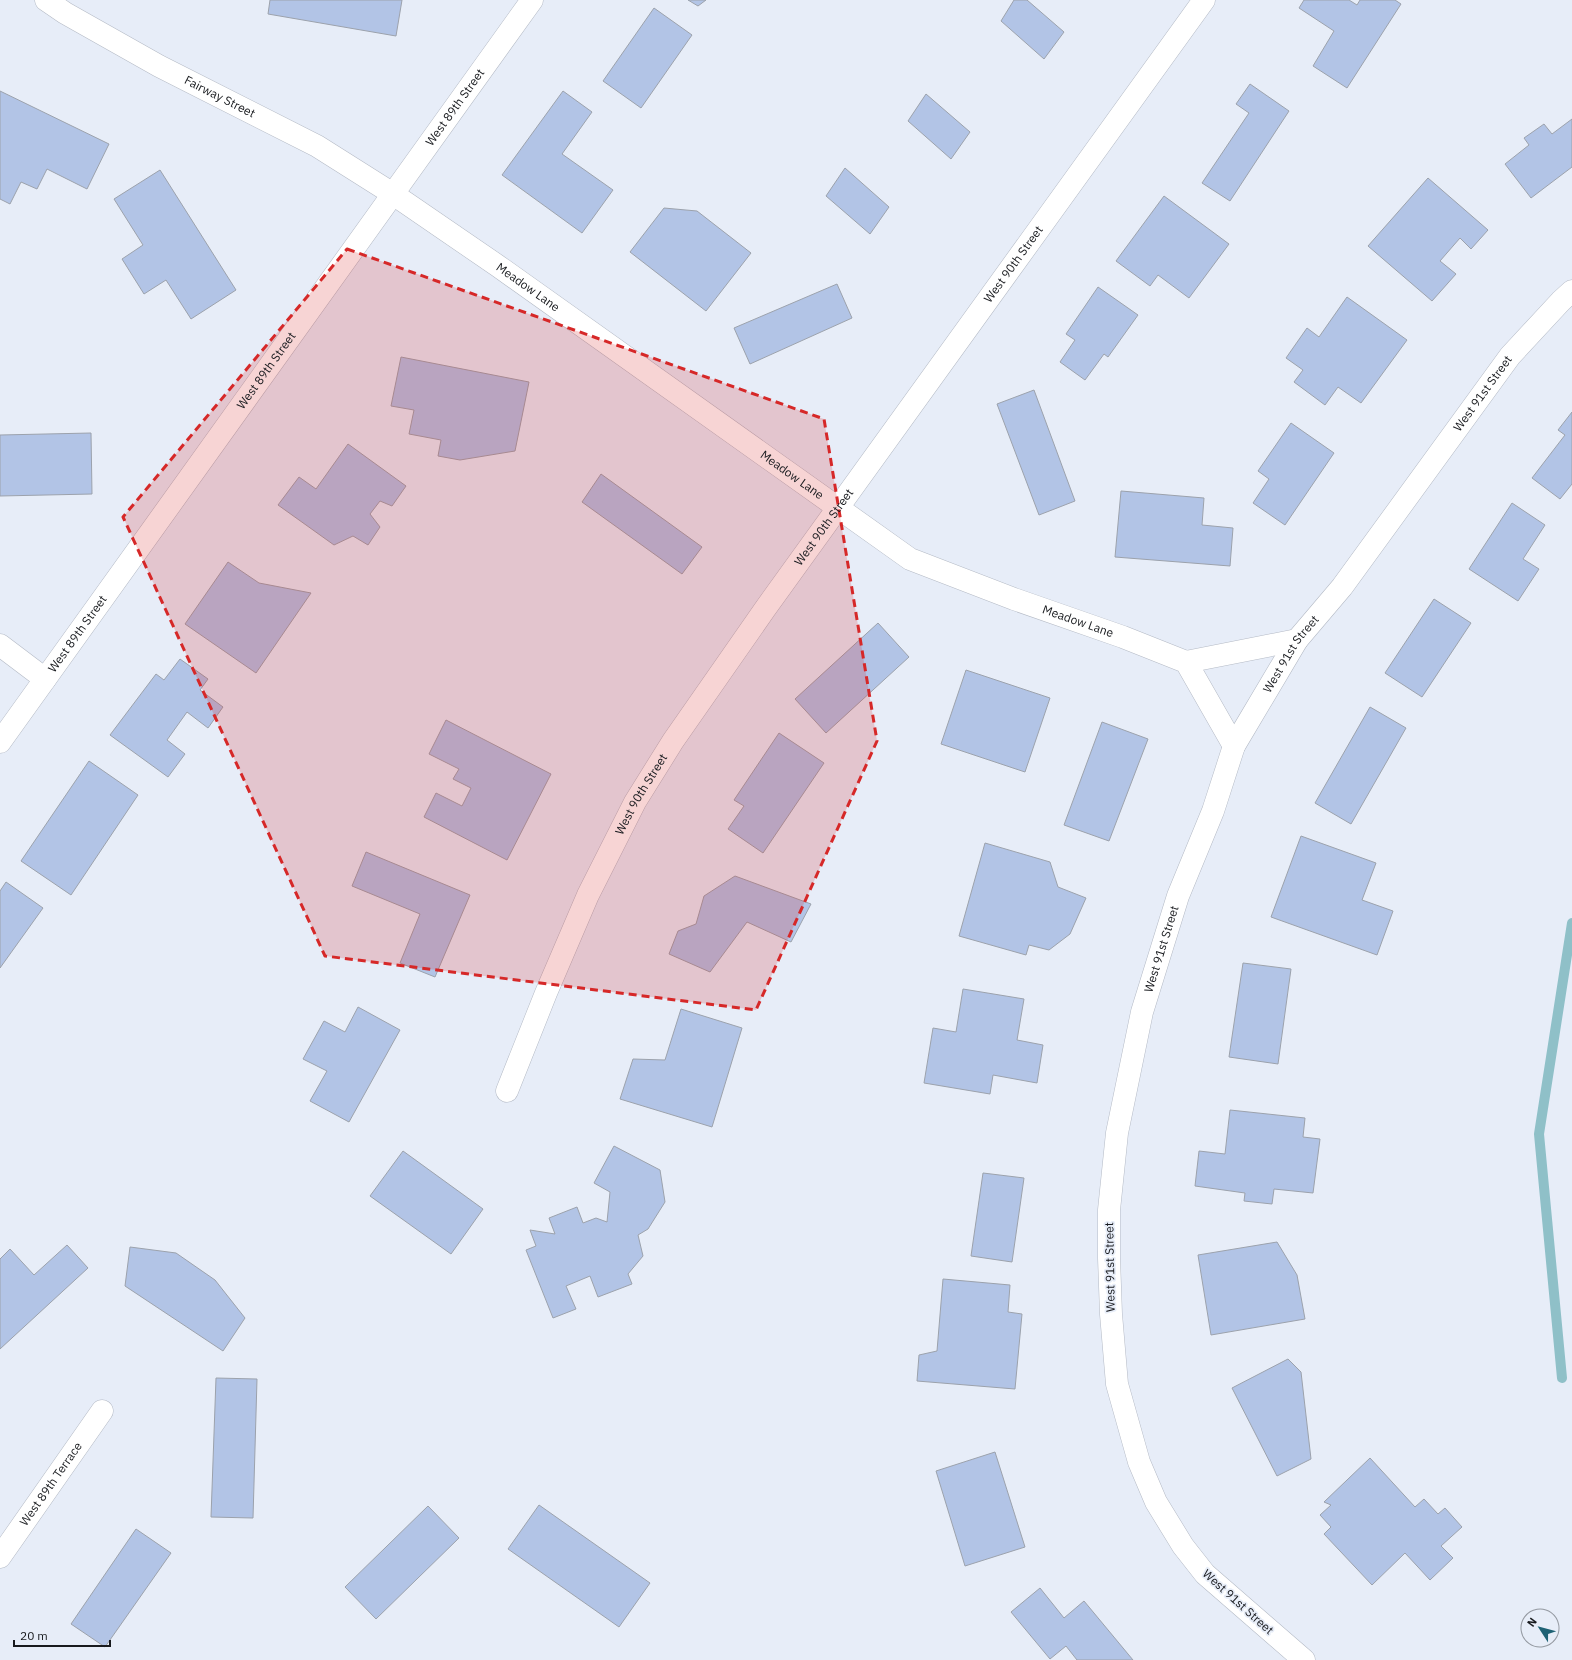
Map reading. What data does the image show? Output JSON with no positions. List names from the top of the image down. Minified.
{"streets":{"street":["Fairway Street","West 89th Street","West 90th Street","Meadow Lane","West 91st Street","West 89th Terrace"]},"crossings":[["Fairway Street","West 89th Street"],["Fairway Street","Meadow Lane"],["West 89th Street","Meadow Lane"],["West 90th Street","Meadow Lane"]],"scale_bar":"20 m","north":"top left"}
